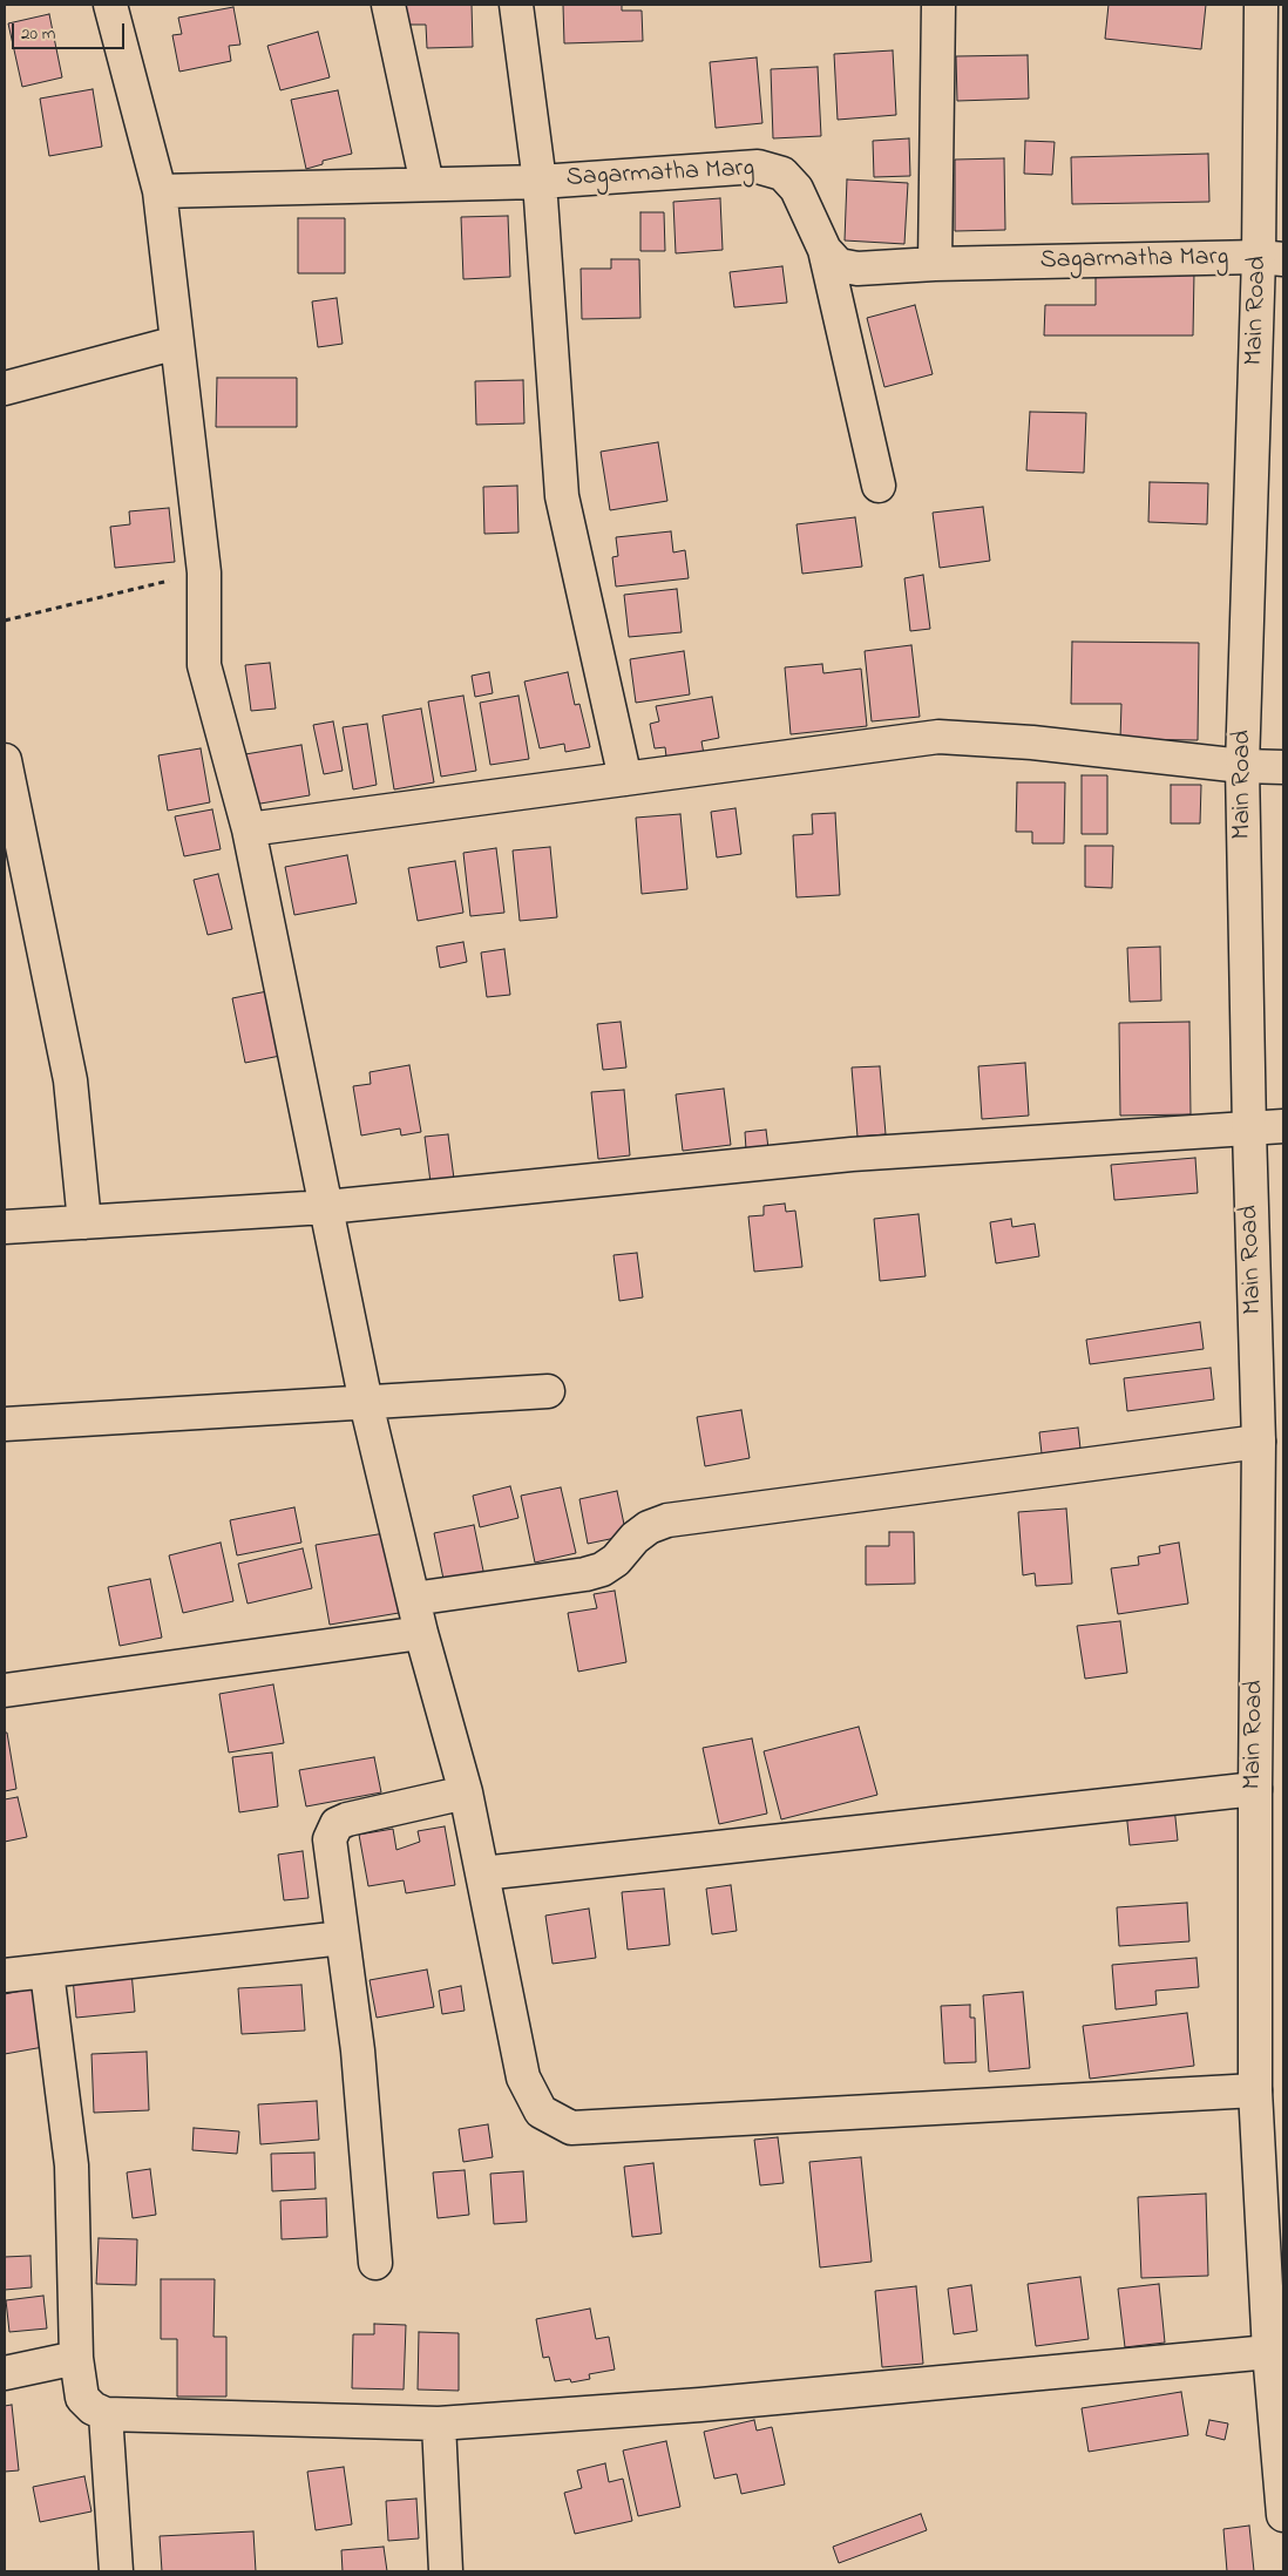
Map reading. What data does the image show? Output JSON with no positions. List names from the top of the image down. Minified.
{"streets":{"street":["Sagarmatha Marg","Main Road"]},"crossings":[["Sagarmatha Marg","Main Road"]],"scale_bar":"20 m"}
